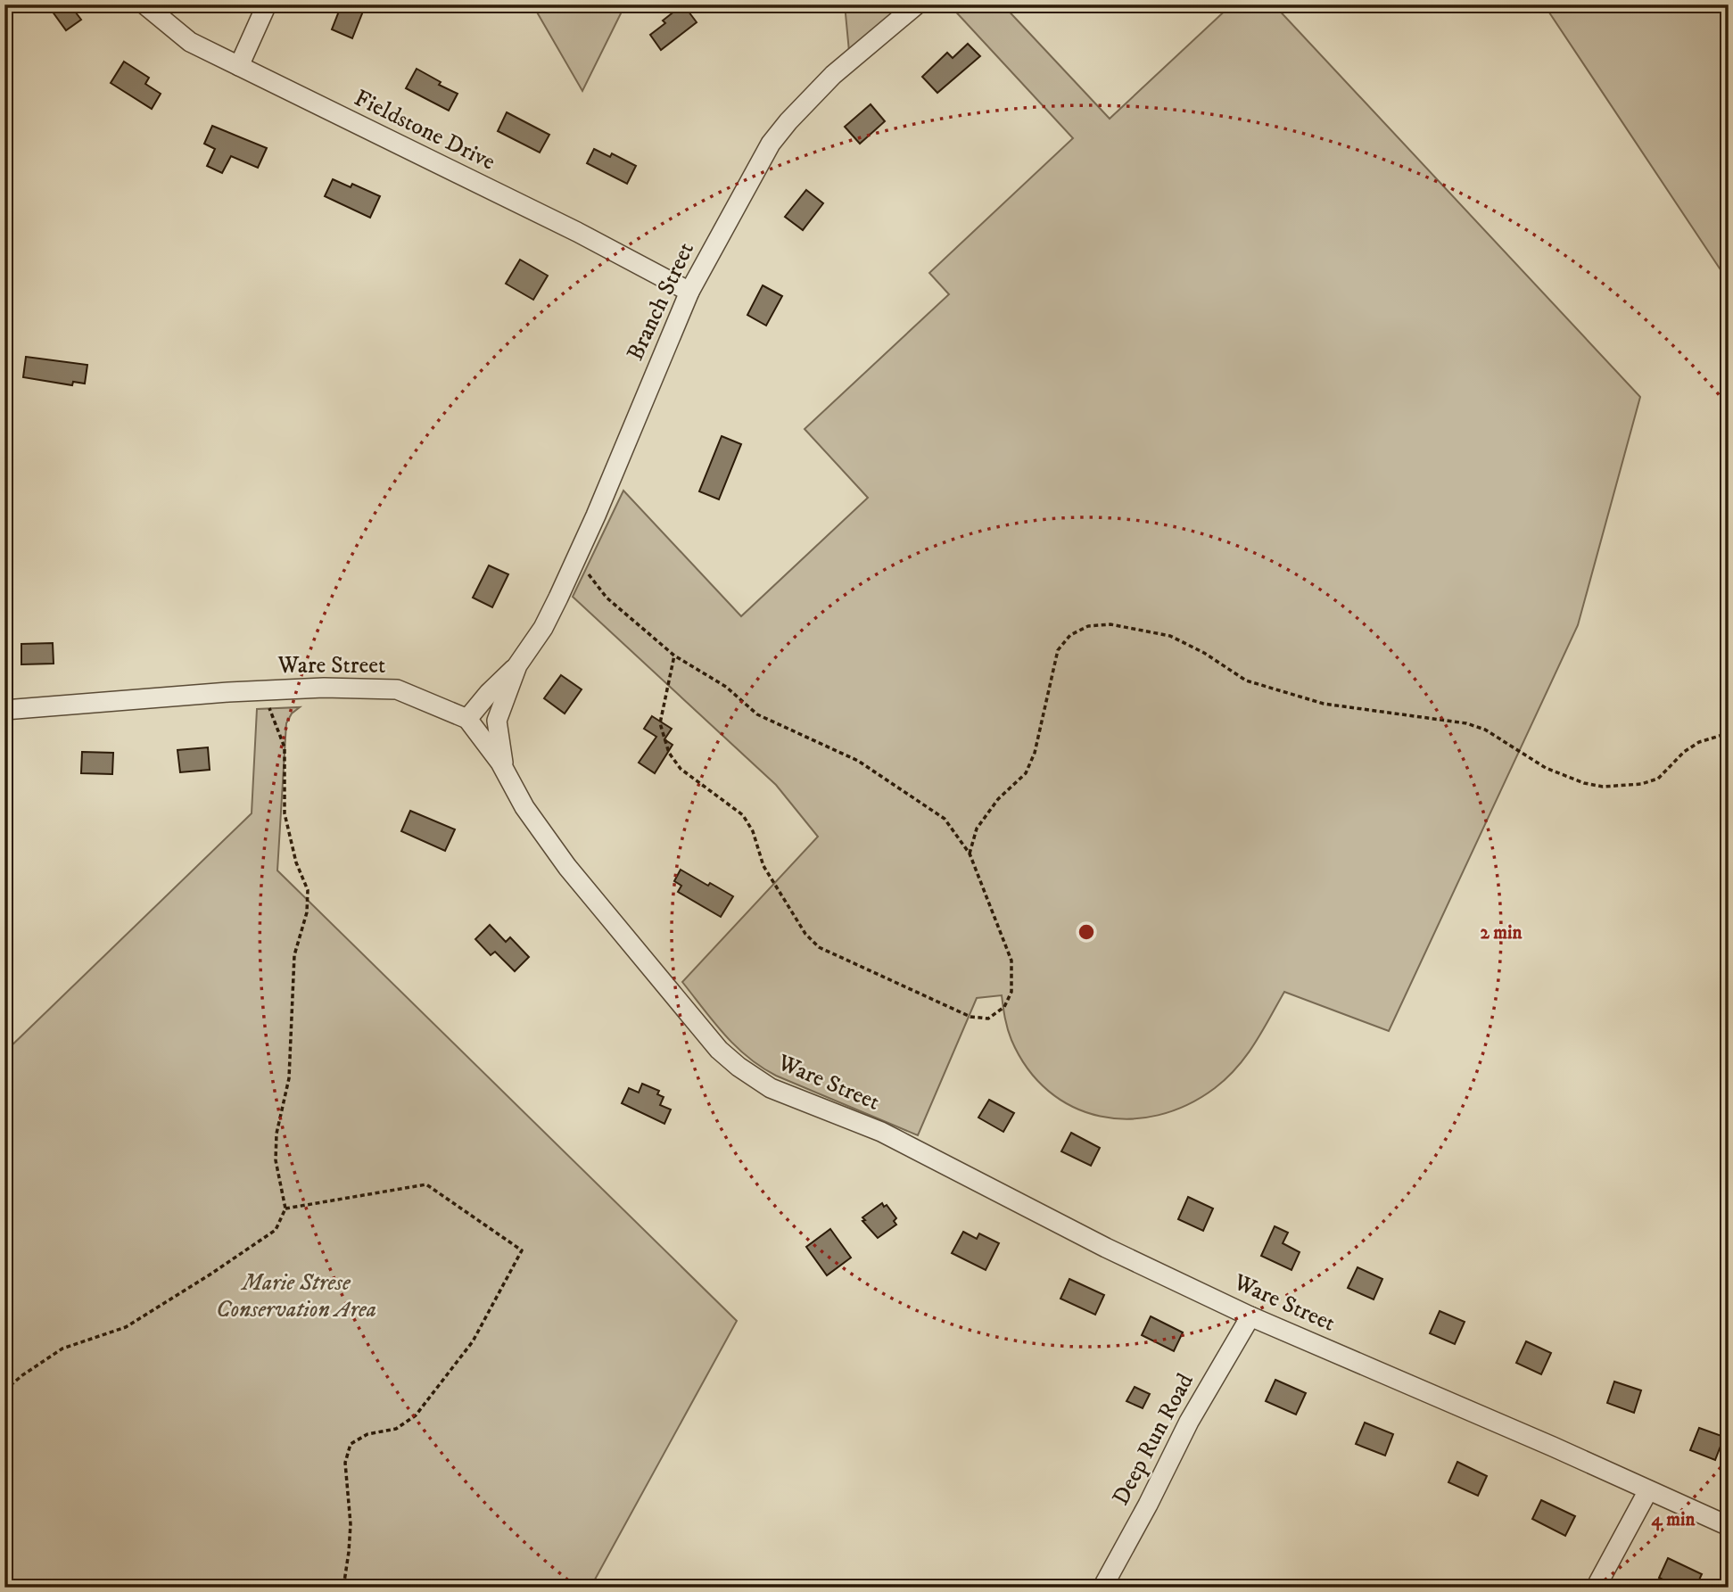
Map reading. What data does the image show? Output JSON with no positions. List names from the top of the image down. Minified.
{"streets":{"street":["Fieldstone Drive","Branch Street","Ware Street","Deep Run Road"]},"crossings":[["Fieldstone Drive","Branch Street"],["Branch Street","Ware Street"],["Ware Street","Deep Run Road"]],"parks":["Marie Strese Conservation Area"],"rings":["2 min","4 min"]}
